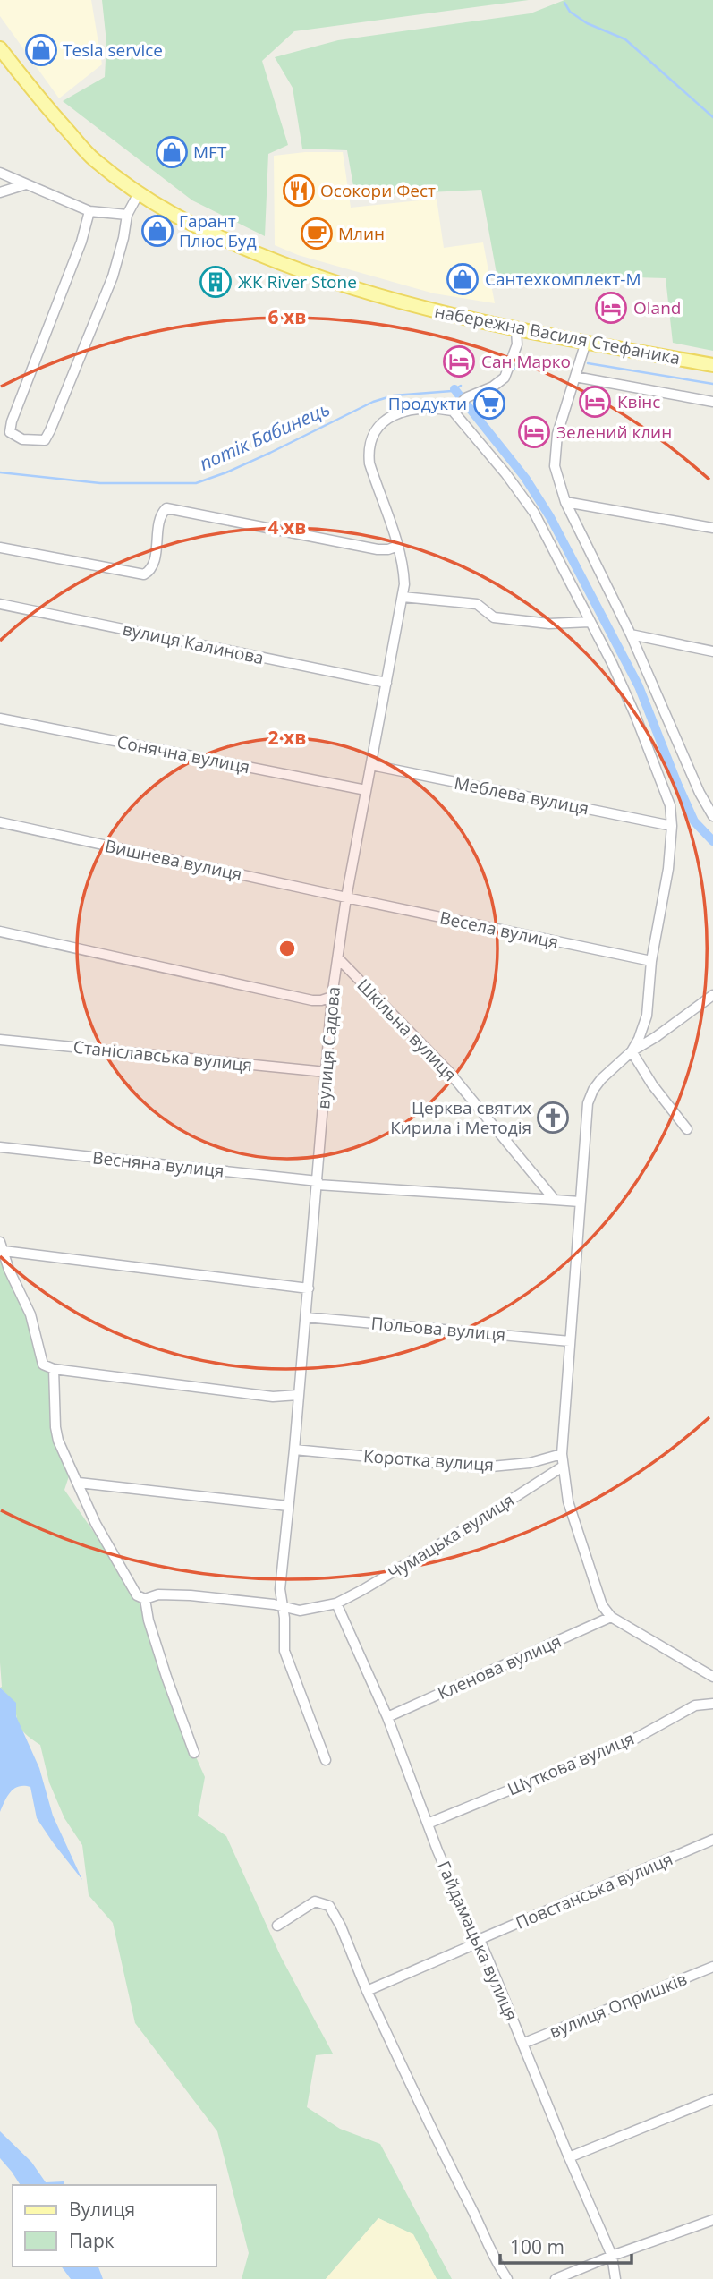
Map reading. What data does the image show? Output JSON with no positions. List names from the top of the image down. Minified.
{"streets":{"main road":["набережна Василя Стефаника"],"street":["вулиця Калинова","Сонячна вулиця","Меблева вулиця","Вишнева вулиця","Весела вулиця","Шкільна вулиця","вулиця Садова","Станіславська вулиця","Весняна вулиця","Польова вулиця","Коротка вулиця","Чумацька вулиця","Кленова вулиця","Шуткова вулиця","Повстанська вулиця","Гайдамацька вулиця","вулиця Опришків"]},"crossings":[["вулиця Калинова","вулиця Садова"],["Сонячна вулиця","вулиця Садова"],["Меблева вулиця","вулиця Садова"],["Вишнева вулиця","Весела вулиця"],["Вишнева вулиця","вулиця Садова"],["Весела вулиця","вулиця Садова"],["Шкільна вулиця","вулиця Садова"],["Шкільна вулиця","Весняна вулиця"],["вулиця Садова","Станіславська вулиця"],["вулиця Садова","Весняна вулиця"],["вулиця Садова","Польова вулиця"],["вулиця Садова","Коротка вулиця"],["вулиця Садова","Чумацька вулиця"],["Чумацька вулиця","Гайдамацька вулиця"],["Кленова вулиця","Гайдамацька вулиця"],["Шуткова вулиця","Гайдамацька вулиця"],["Повстанська вулиця","Гайдамацька вулиця"],["Гайдамацька вулиця","вулиця Опришків"]],"water":["потік Бабинець"],"places":{"shop":["Tesla service","MFT","Гарант Плюс Буд","Сантехкомплект-М"],"restaurant":["Осокори Фест"],"cafe":["Млин"],"building":["ЖК River Stone"],"hotel":["Oland","Сан Марко","Квінс","Зелений клин"],"supermarket":["Продукти"],"church":["Церква святих Кирила і Методія"]},"legend":["Вулиця","Парк"],"scale_bar":"100 m","rings":["6 хв","4 хв","2 хв"]}
